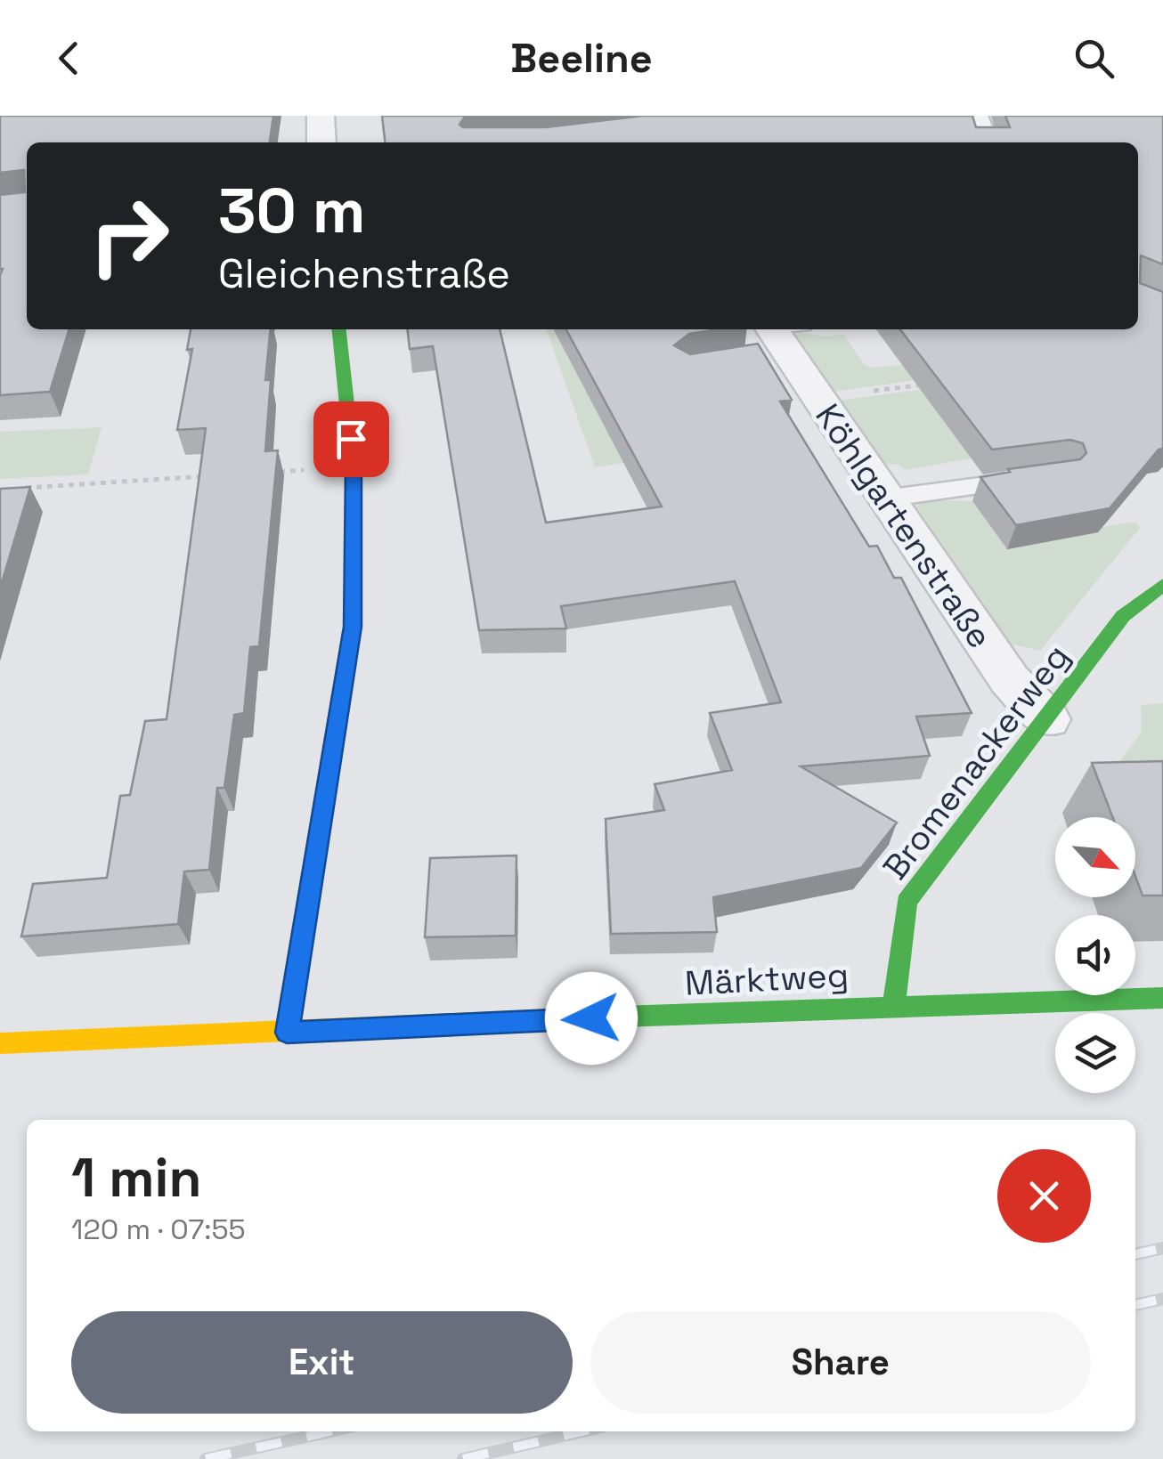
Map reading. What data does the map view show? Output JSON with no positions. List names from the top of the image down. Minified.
{"streets":{"street":["Köhlgartenstraße","Bromenackerweg","Märktweg"]},"crossings":[["Köhlgartenstraße","Bromenackerweg"],["Bromenackerweg","Märktweg"]],"north":"bottom right","page":{"header":"Beeline","turn":["30 m","Gleichenstraße"],"heading":["1 min","120 m · 07:55"],"buttons":["Exit","Share"]}}
